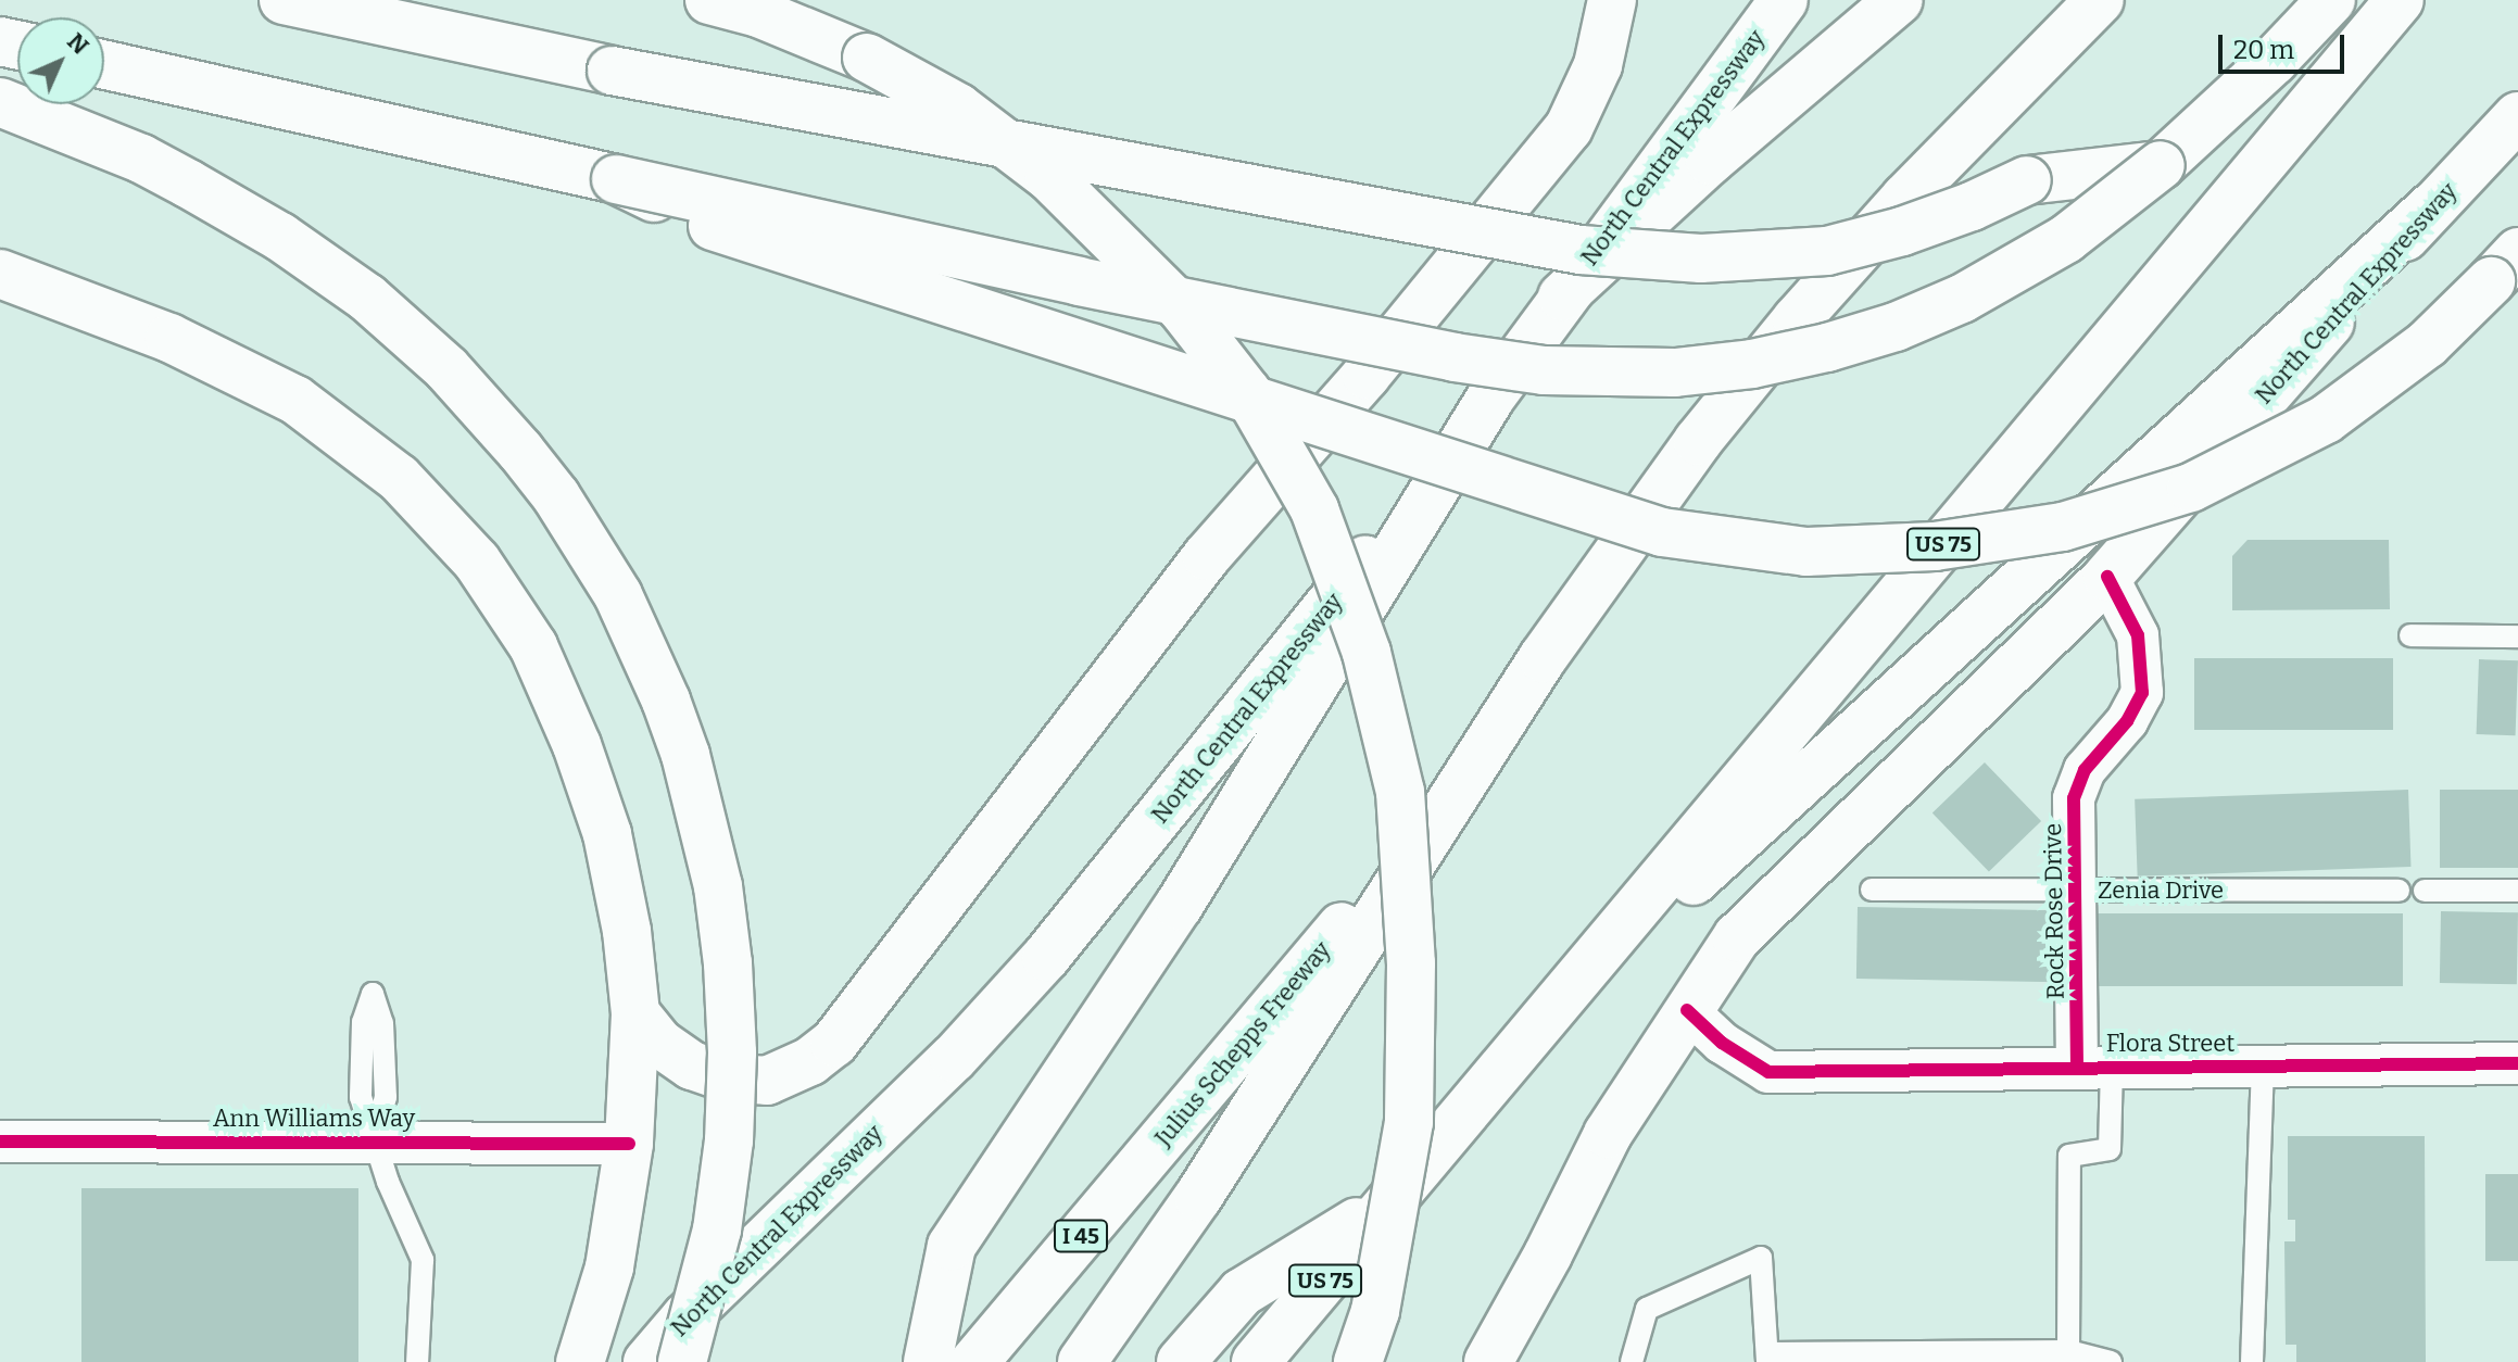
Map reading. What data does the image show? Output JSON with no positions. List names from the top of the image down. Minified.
{"streets":{"main road":["North Central Expressway","US 75","Julius Schepps Freeway","I 45"],"street":["Rock Rose Drive","Flora Street","Ann Williams Way"],"lane":["Zenia Drive"]},"crossings":[["North Central Expressway","Rock Rose Drive"],["North Central Expressway","Flora Street"],["Zenia Drive","Rock Rose Drive"],["Rock Rose Drive","Flora Street"]],"scale_bar":"20 m","north":"top right"}
